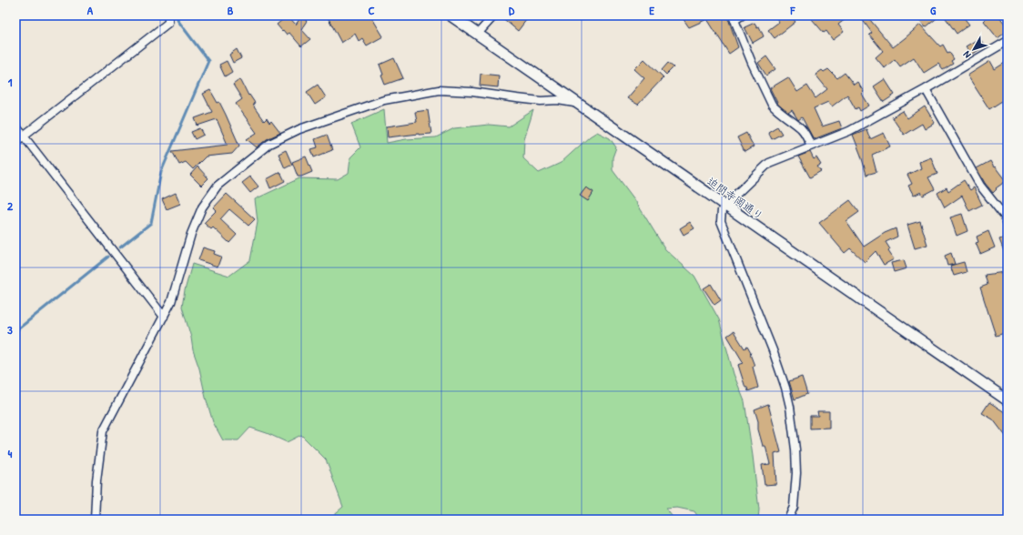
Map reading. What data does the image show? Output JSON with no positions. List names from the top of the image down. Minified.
{"streets":{"street":["迫間寺岡通り"]},"north":"bottom left","grid":{"columns":["A","B","C","D","E","F","G"],"rows":["1","2","3","4"]}}
